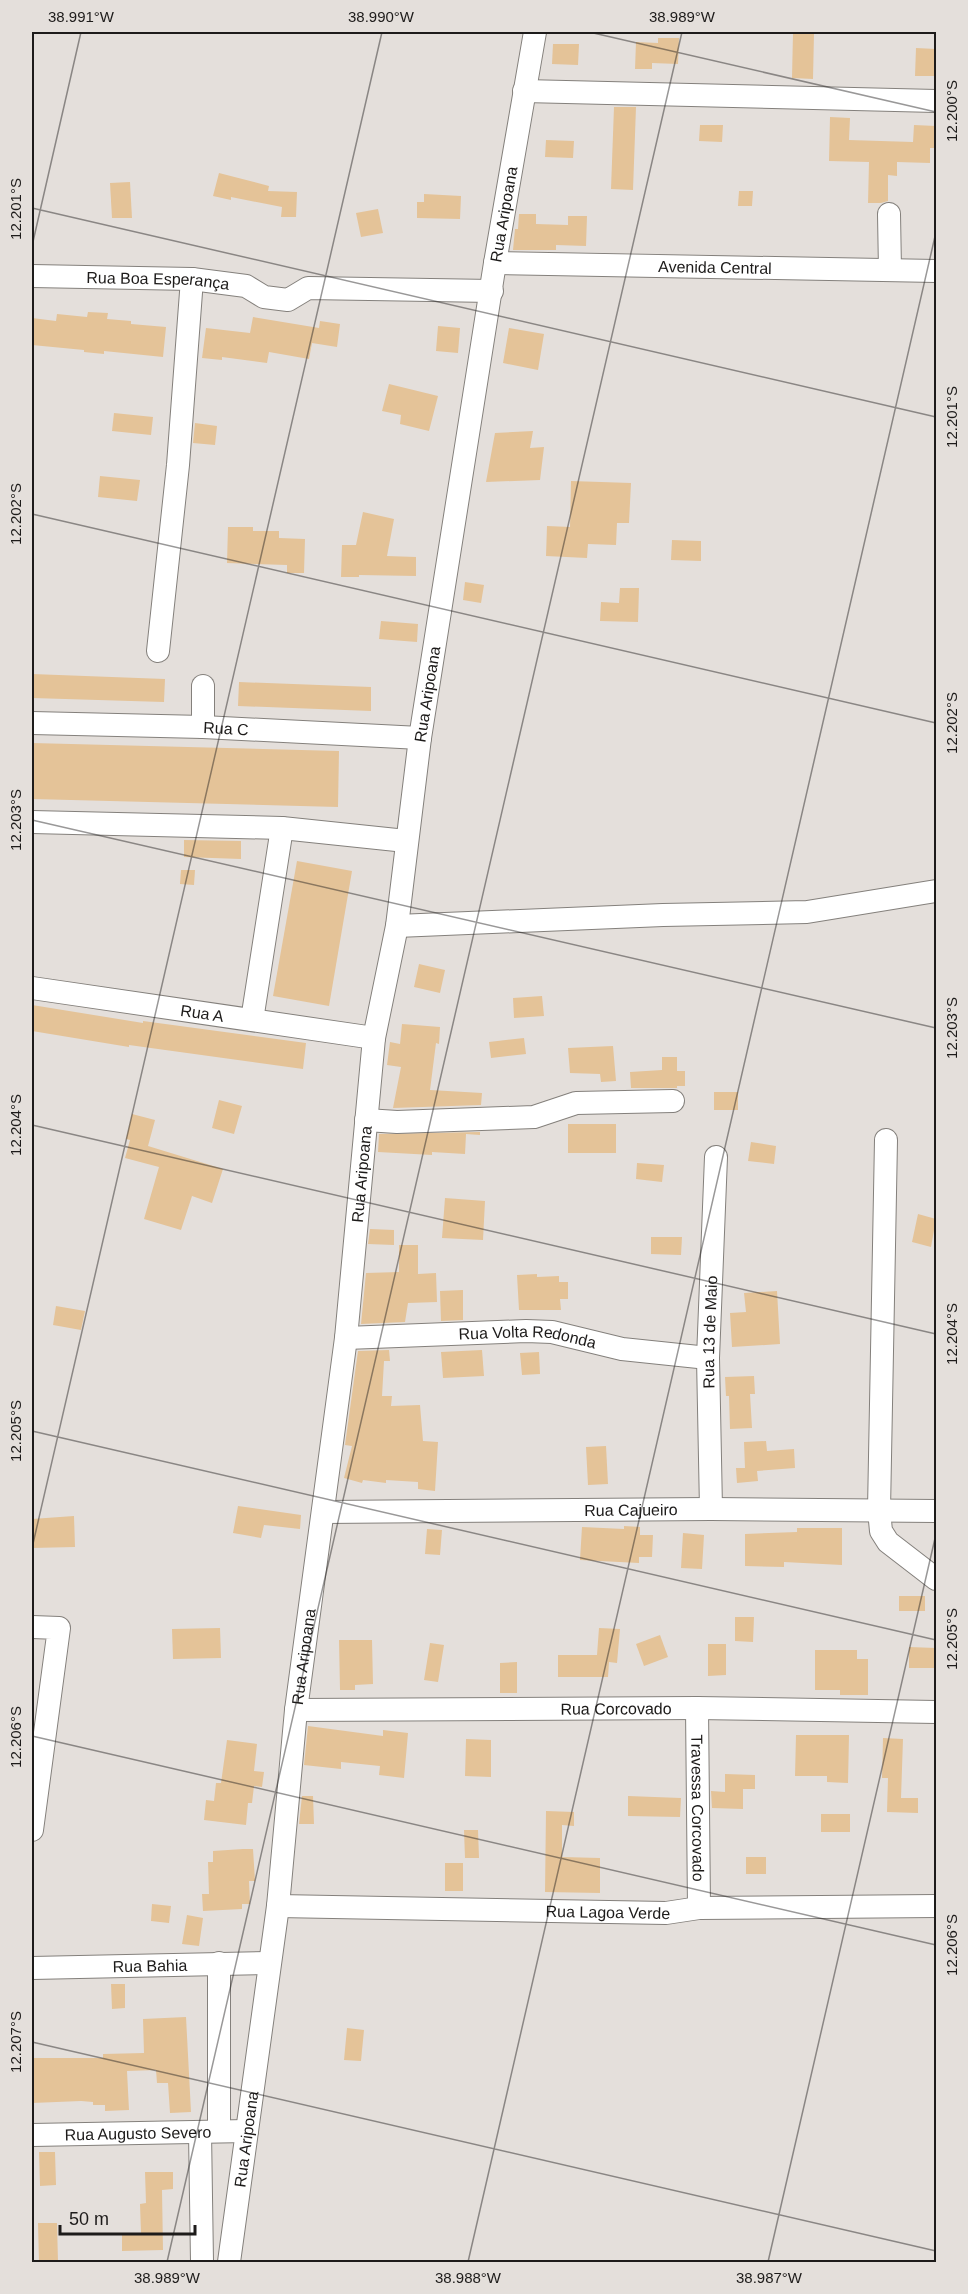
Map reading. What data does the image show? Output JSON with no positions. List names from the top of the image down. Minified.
{"streets":{"street":["Rua Aripoana","Avenida Central","Rua Boa Esperança","Rua C","Rua A","Rua 13 de Maio","Rua Volta Redonda","Rua Cajueiro","Rua Corcovado","Travessa Corcovado","Rua Lagoa Verde","Rua Bahia","Rua Augusto Severo"]},"crossings":[["Rua Aripoana","Avenida Central"],["Rua Aripoana","Rua Boa Esperança"],["Rua Aripoana","Rua C"],["Rua Aripoana","Rua A"],["Rua Aripoana","Rua Volta Redonda"],["Rua Aripoana","Rua Cajueiro"],["Rua Aripoana","Rua Corcovado"],["Rua Aripoana","Rua Lagoa Verde"],["Rua Aripoana","Rua Bahia"],["Rua Aripoana","Rua Augusto Severo"],["Rua 13 de Maio","Rua Volta Redonda"],["Rua 13 de Maio","Rua Cajueiro"],["Rua Corcovado","Travessa Corcovado"],["Travessa Corcovado","Rua Lagoa Verde"]],"scale_bar":"50 m","coordinates":["38.991°W","38.990°W","38.989°W","12.200°S","12.201°S","12.202°S","12.203°S","12.204°S","12.205°S","12.206°S","12.207°S","38.988°W","38.987°W"]}
